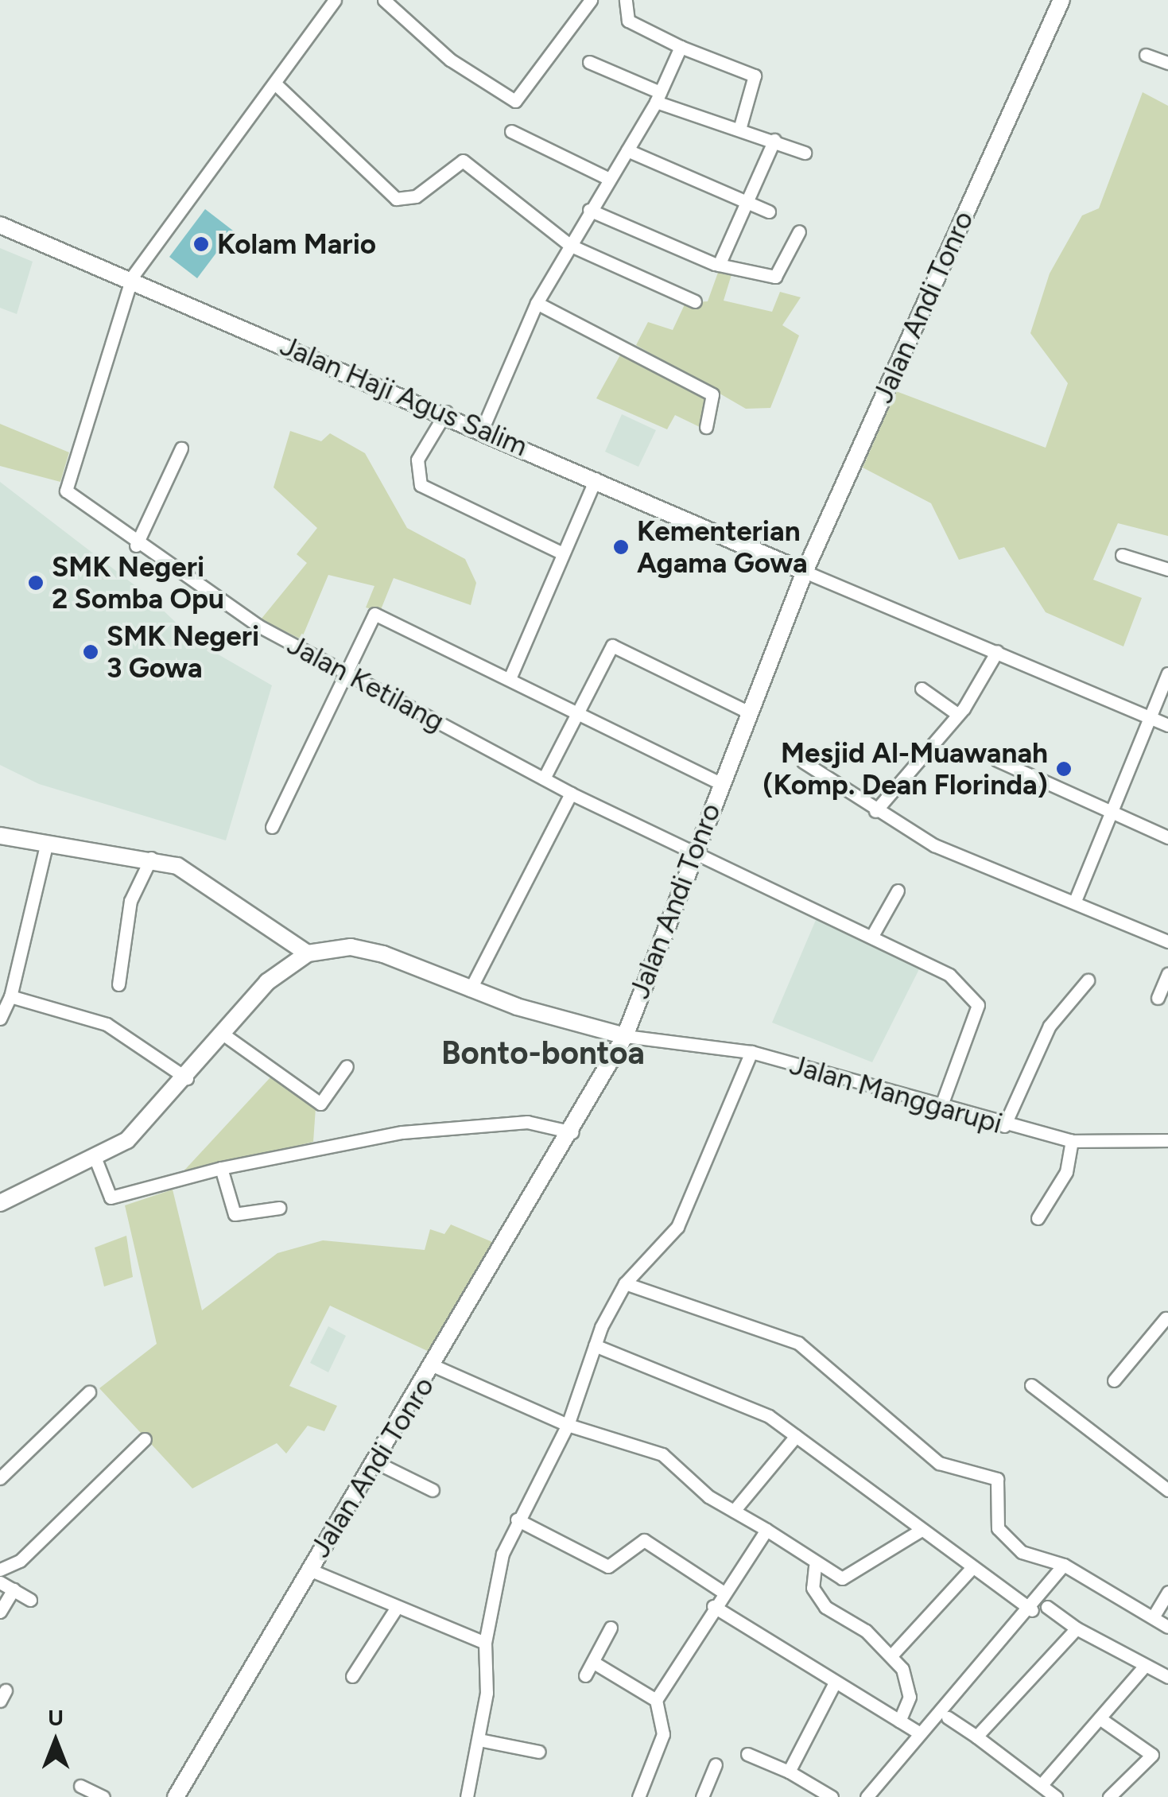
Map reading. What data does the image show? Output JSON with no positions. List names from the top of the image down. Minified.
{"streets":{"street":["Jalan Andi Tonro","Jalan Haji Agus Salim","Jalan Ketilang","Jalan Manggarupi"]},"crossings":[["Jalan Andi Tonro","Jalan Haji Agus Salim"],["Jalan Andi Tonro","Jalan Ketilang"],["Jalan Andi Tonro","Jalan Manggarupi"],["Jalan Haji Agus Salim","Jalan Ketilang"],["Jalan Ketilang","Jalan Manggarupi"]],"districts":["Bonto-bontoa"],"places":["Kolam Mario","Kementerian Agama Gowa","SMK Negeri 2 Somba Opu","SMK Negeri 3 Gowa","Mesjid Al-Muawanah (Komp. Dean Florinda)"],"north":"top"}
